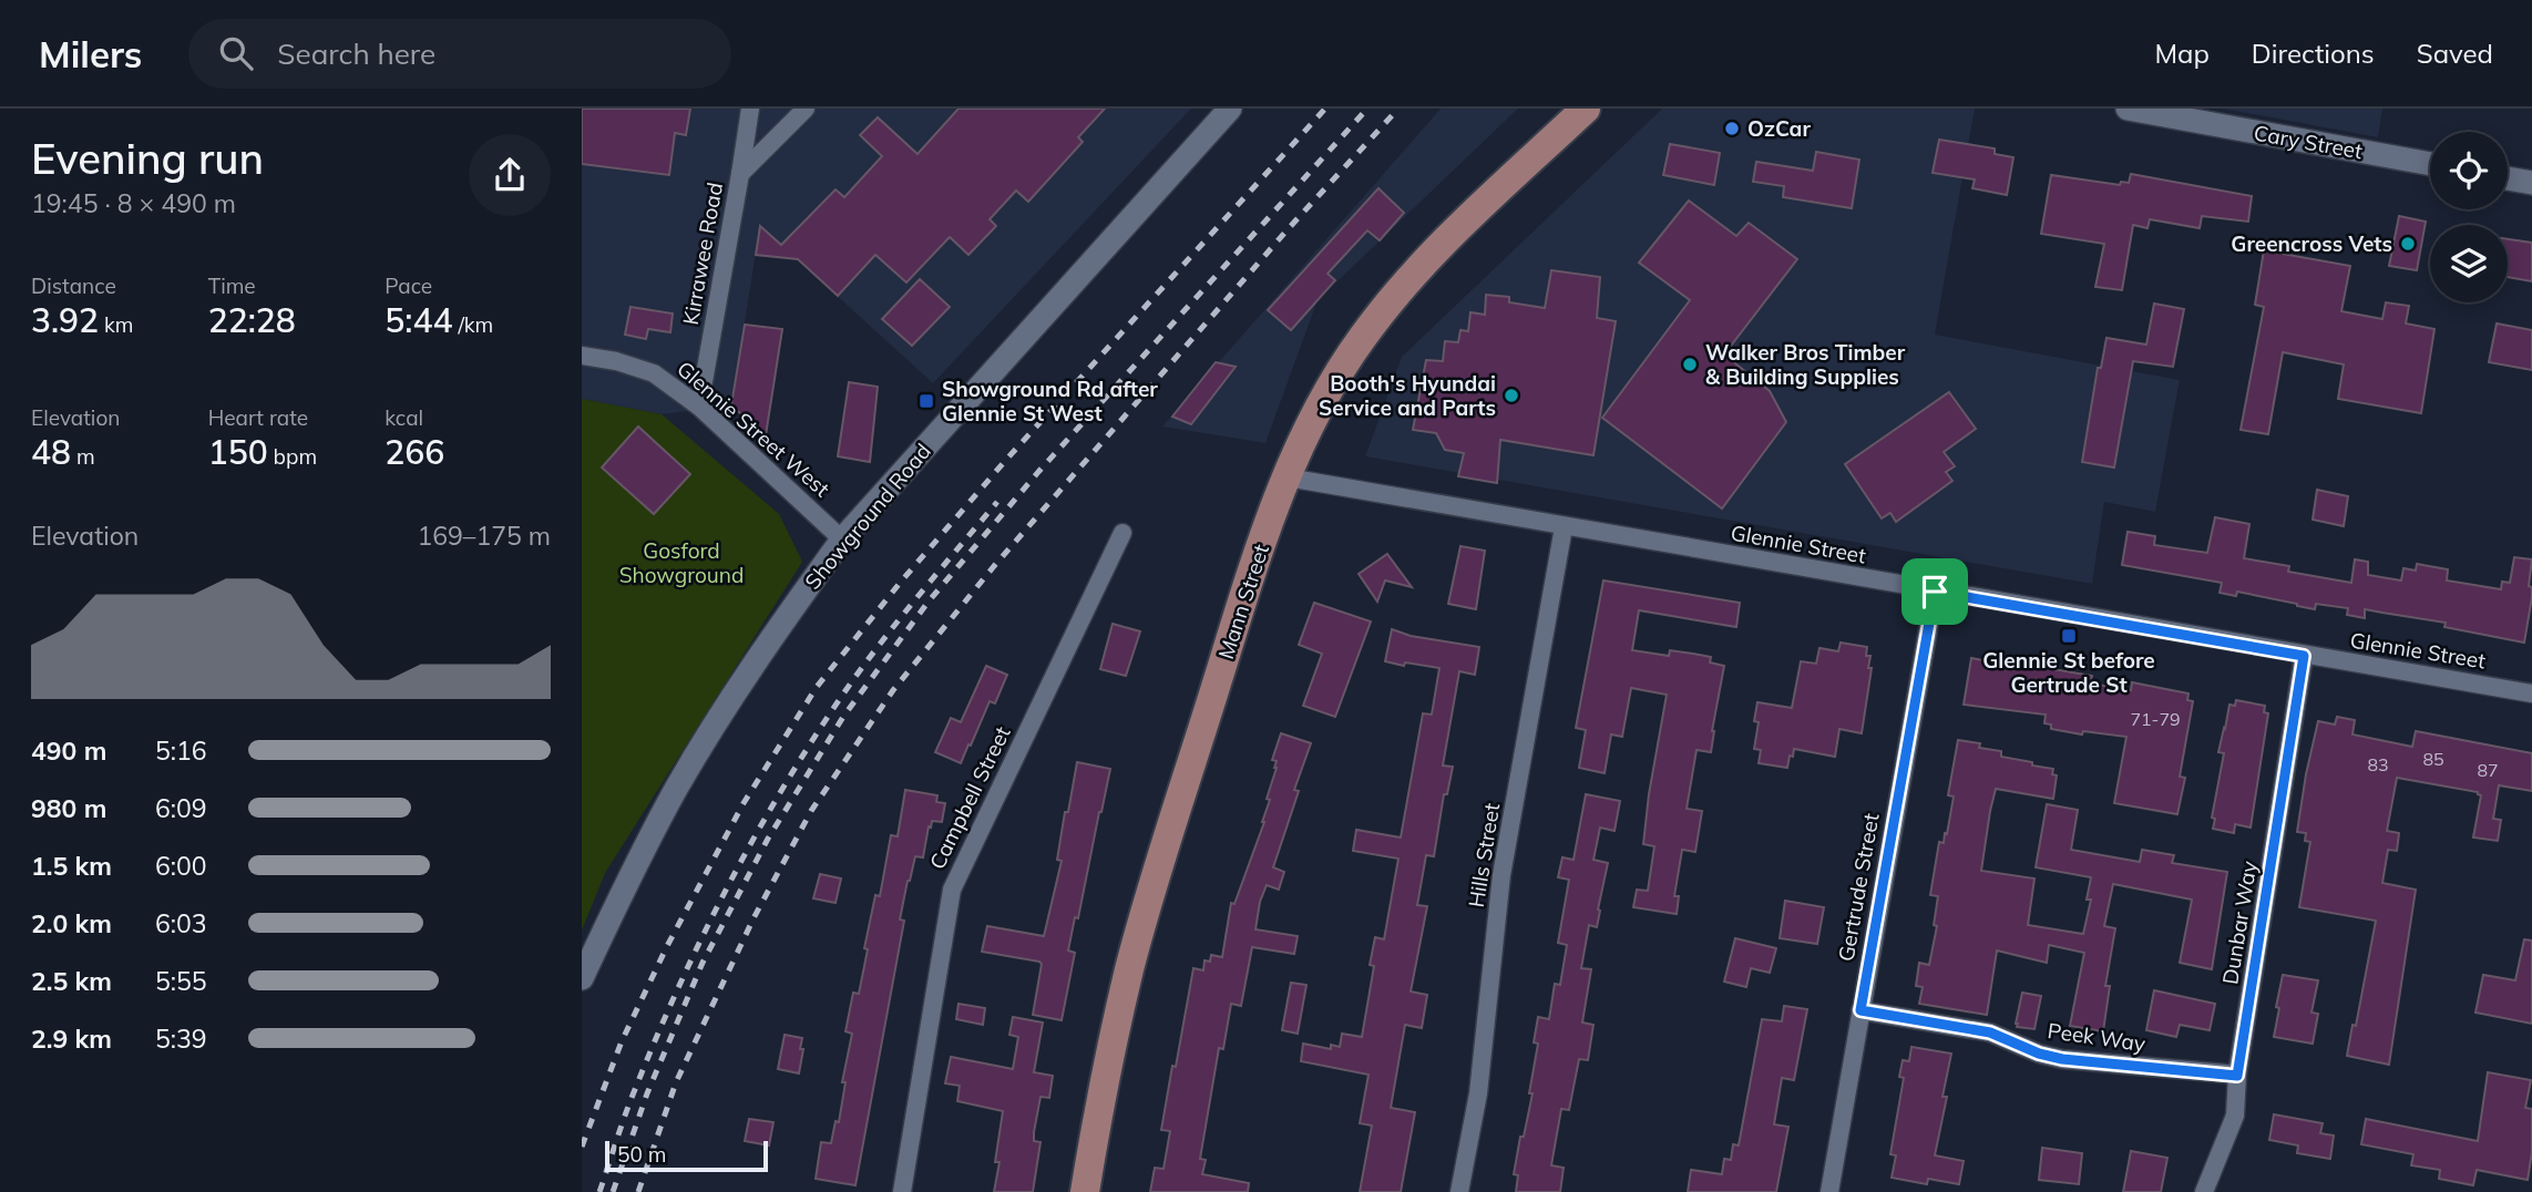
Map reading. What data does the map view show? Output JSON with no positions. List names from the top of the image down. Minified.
{"streets":{"main road":["Mann Street"],"street":["Cary Street","Kirrawee Road","Glennie Street West","Showground Road","Glennie Street","Campbell Street","Hills Street","Gertrude Street","Dunbar Way","Peek Way"]},"crossings":[["Kirrawee Road","Glennie Street West"],["Glennie Street West","Showground Road"],["Glennie Street","Mann Street"],["Glennie Street","Hills Street"],["Glennie Street","Gertrude Street"],["Glennie Street","Dunbar Way"],["Gertrude Street","Peek Way"],["Dunbar Way","Peek Way"]],"parks":["Gosford Showground"],"places":{"other":["OzCar","Greencross Vets","Walker Bros Timber & Building Supplies","Booth's Hyundai Service and Parts"],"transit":["Showground Rd after Glennie St West","Glennie St before Gertrude St"]},"house_numbers":["71-79","85","83","87"],"scale_bar":"50 m","page":{"header":"Milers","search":"Search here","nav":["Map","Directions","Saved"],"heading":["Evening run","19:45 · 8 × 490 m"],"stats":[["Distance","3.92 km"],["Time","22:28"],["Pace","5:44 /km"],["Elevation","48 m"],["Heart rate","150 bpm"],["kcal","266"]],"chart":["Elevation","169–175 m"],"list":[{"name":"490 m","note":"5:16"},{"name":"980 m","note":"6:09"},{"name":"1.5 km","note":"6:00"},{"name":"2.0 km","note":"6:03"},{"name":"2.5 km","note":"5:55"},{"name":"2.9 km","note":"5:39"}],"scale":"50 m"}}
